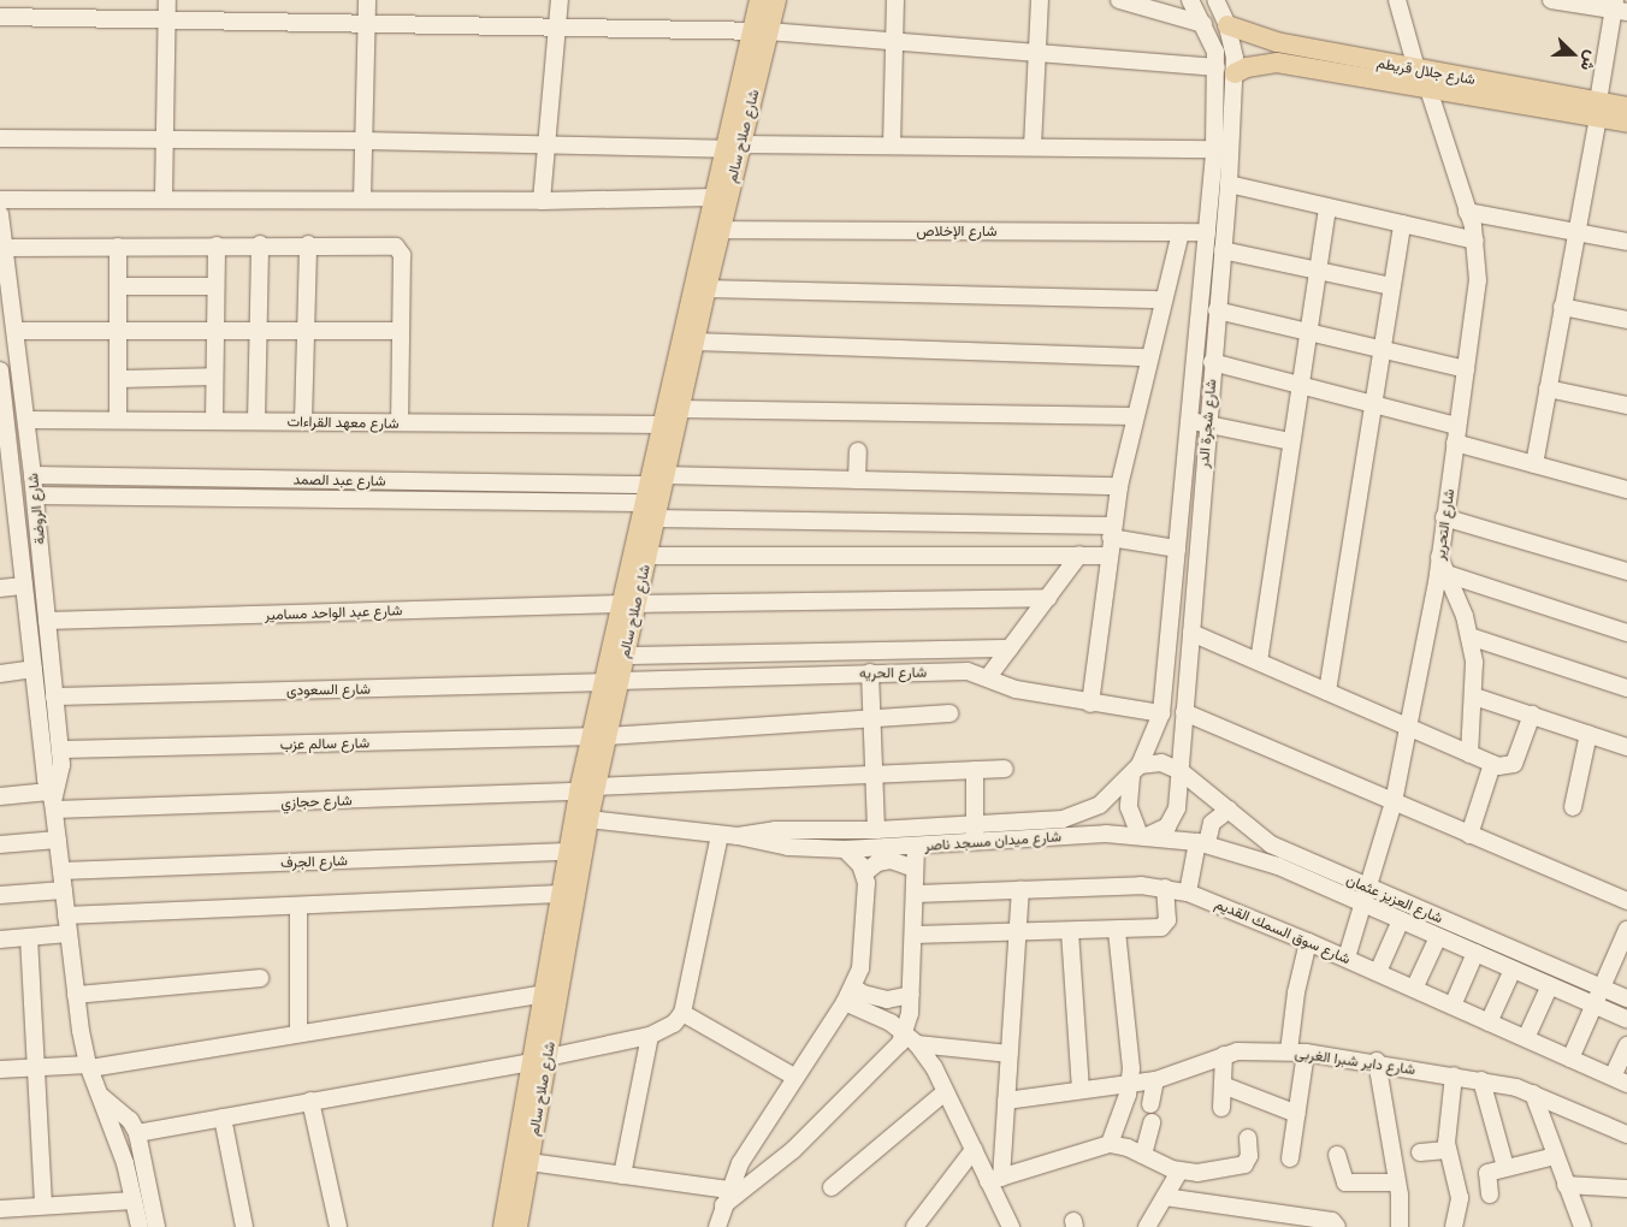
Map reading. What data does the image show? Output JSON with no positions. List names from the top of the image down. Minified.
{"streets":{"main road":["شارع جلال قريطم","شارع صلاح سالم"],"street":["شارع الإخلاص","شارع معهد القراءات","شارع شجرة الدر","شارع عبد الصمد","شارع الروضة","شارع التحرير","شارع عبد الواحد مسامير","شارع الحريه","شارع السعودى","شارع سالم عزب","شارع حجازي","شارع ميدان مسجد ناصر","شارع الجرف","شارع العزيز عثمان","شارع سوق السمك القديم","شارع داير شبرا الغربى"]},"crossings":[["شارع جلال قريطم","شارع شجرة الدر"],["شارع جلال قريطم","شارع التحرير"],["شارع صلاح سالم","شارع الإخلاص"],["شارع صلاح سالم","شارع معهد القراءات"],["شارع صلاح سالم","شارع عبد الصمد"],["شارع صلاح سالم","شارع عبد الواحد مسامير"],["شارع صلاح سالم","شارع الحريه"],["شارع صلاح سالم","شارع السعودى"],["شارع صلاح سالم","شارع سالم عزب"],["شارع صلاح سالم","شارع حجازي"],["شارع صلاح سالم","شارع ميدان مسجد ناصر"],["شارع صلاح سالم","شارع الجرف"],["شارع الإخلاص","شارع شجرة الدر"],["شارع معهد القراءات","شارع الروضة"],["شارع شجرة الدر","شارع الحريه"],["شارع شجرة الدر","شارع ميدان مسجد ناصر"],["شارع شجرة الدر","شارع العزيز عثمان"],["شارع عبد الصمد","شارع الروضة"],["شارع الروضة","شارع عبد الواحد مسامير"],["شارع الروضة","شارع السعودى"],["شارع الروضة","شارع سالم عزب"],["شارع الروضة","شارع حجازي"],["شارع الروضة","شارع الجرف"],["شارع التحرير","شارع العزيز عثمان"],["شارع التحرير","شارع سوق السمك القديم"],["شارع الحريه","شارع السعودى"],["شارع ميدان مسجد ناصر","شارع العزيز عثمان"]],"north":"right"}
